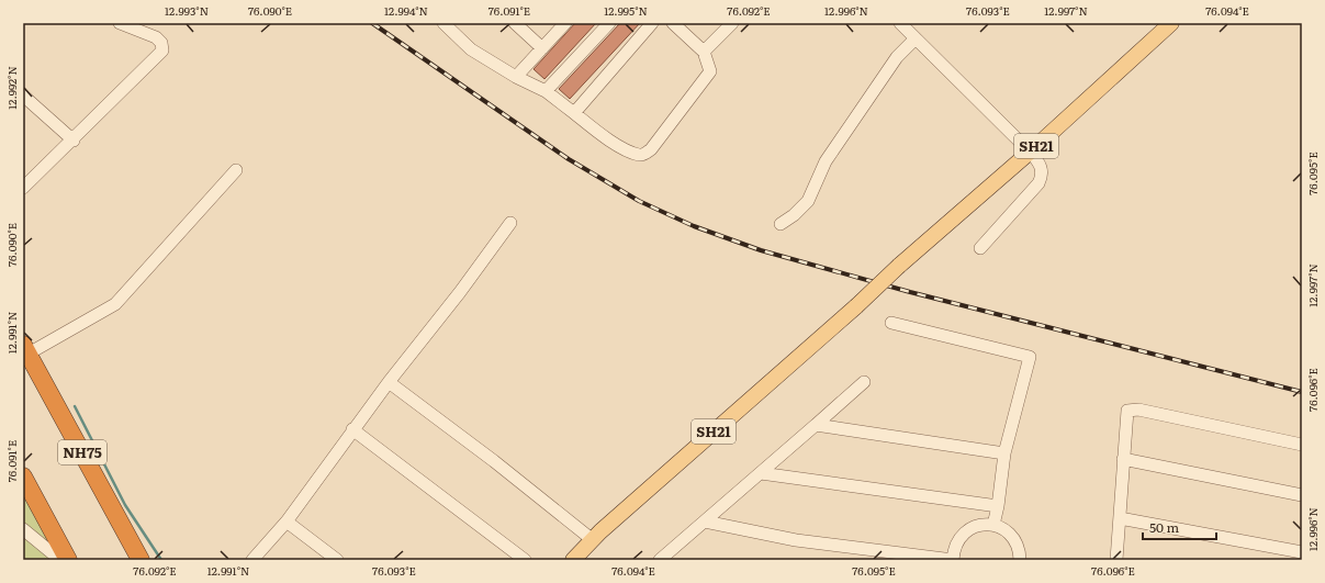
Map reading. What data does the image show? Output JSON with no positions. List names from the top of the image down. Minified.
{"streets":{"highway":["NH75"],"main road":["SH21"]},"scale_bar":"50 m","coordinates":["12.993°N","76.090°E","12.994°N","76.091°E","12.995°N","76.092°E","12.996°N","76.093°E","12.997°N","76.094°E","12.992°N","76.095°E","12.991°N","76.096°E"]}
